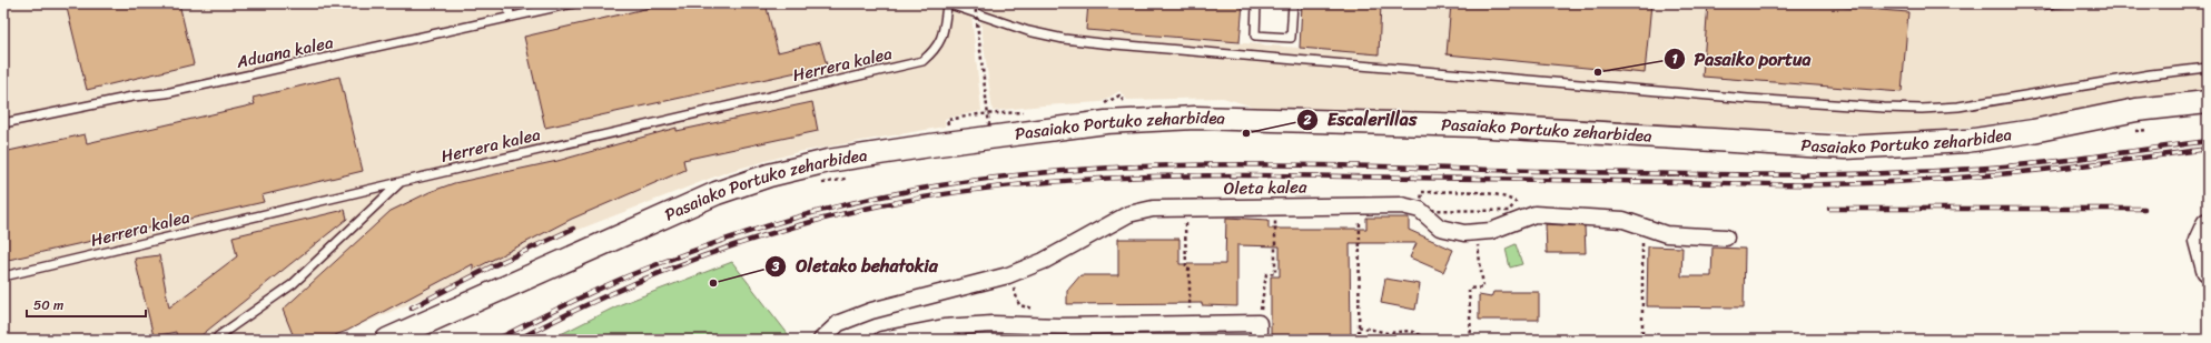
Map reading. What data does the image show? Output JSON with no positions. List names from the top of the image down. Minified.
{"streets":{"main road":["Pasaiako Portuko zeharbidea"],"street":["Oleta kalea"],"lane":["Aduana kalea","Herrera kalea"]},"places":["Pasaiko portua","Escalerillas","Oletako behatokia"],"scale_bar":"50 m"}
